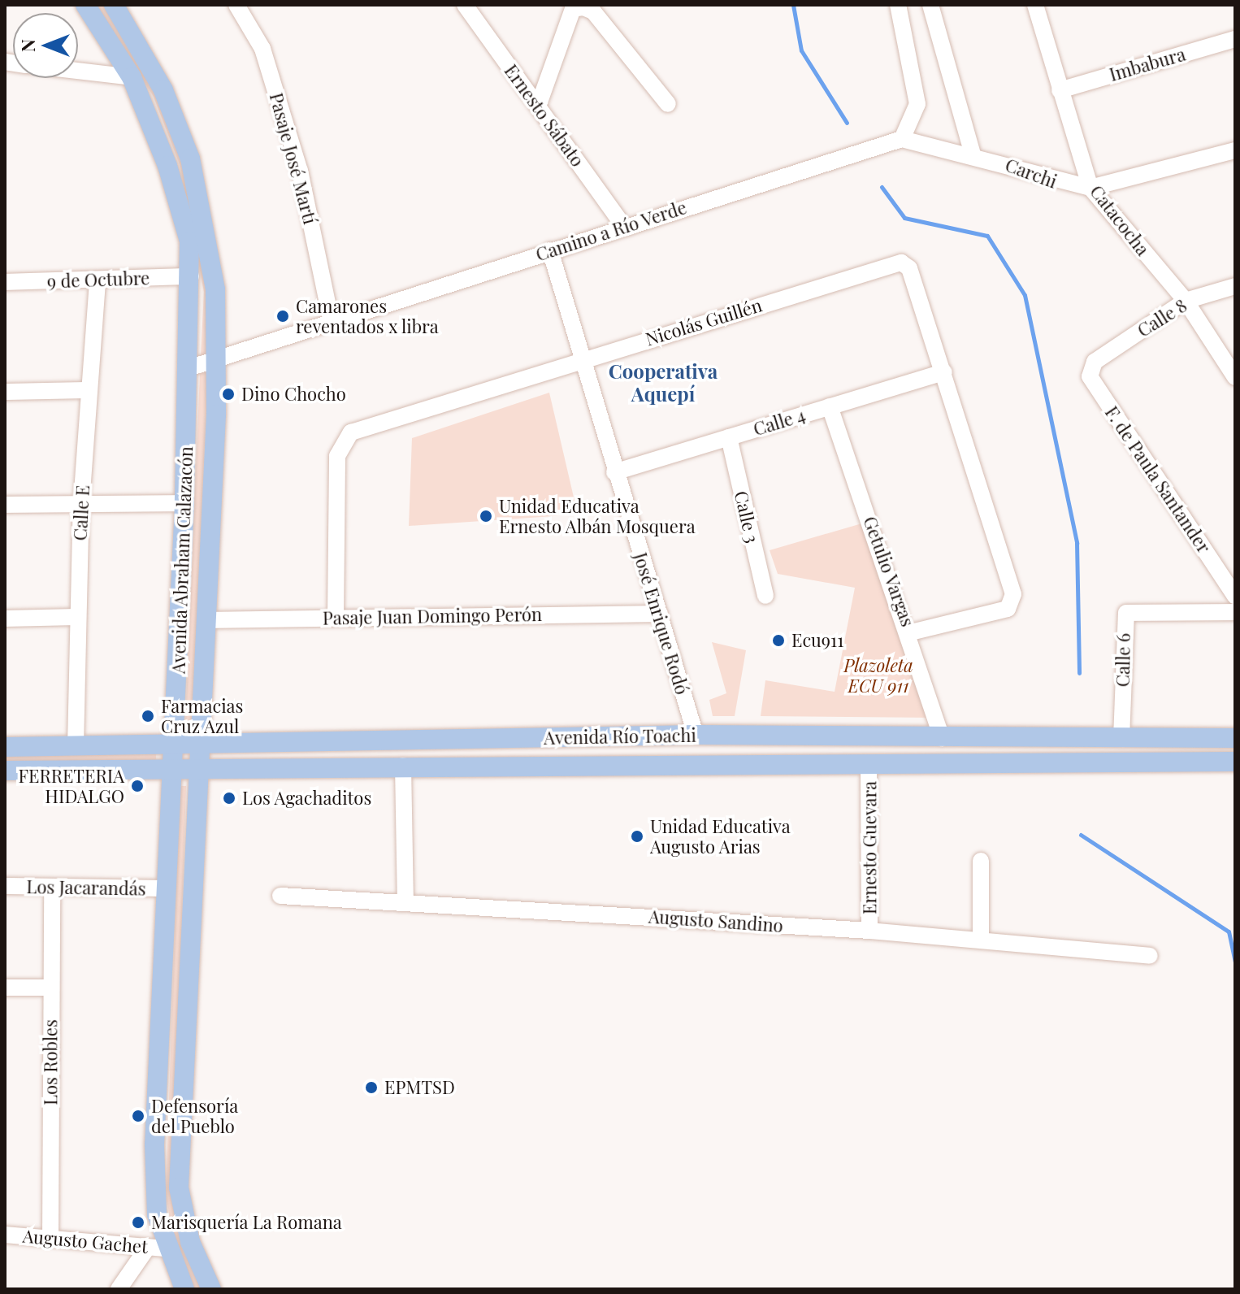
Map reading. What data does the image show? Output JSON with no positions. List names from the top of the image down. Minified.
{"streets":{"main road":["Avenida Abraham Calazacón","Avenida Río Toachi"],"street":["Imbabura","Ernesto Sábato","Pasaje José Martí","Carchi","Catacocha","Camino a Río Verde","9 de Octubre","Calle 8","Nicolás Guillén","Calle 4","F. de Paula Santander","Calle E","Calle 3","Getulio Vargas","Pasaje Juan Domingo Perón","José Enrique Rodó","Calle 6","Ernesto Guevara","Los Jacarandás","Augusto Sandino","Los Robles","Augusto Gachet"]},"crossings":[["Imbabura","Catacocha"],["Ernesto Sábato","Camino a Río Verde"],["Pasaje José Martí","Camino a Río Verde"],["Carchi","Catacocha"],["Carchi","Camino a Río Verde"],["Catacocha","Calle 8"],["Camino a Río Verde","Avenida Abraham Calazacón"],["Camino a Río Verde","José Enrique Rodó"],["9 de Octubre","Calle E"],["9 de Octubre","Avenida Abraham Calazacón"],["Calle 8","F. de Paula Santander"],["Nicolás Guillén","Calle 4"],["Nicolás Guillén","Getulio Vargas"],["Nicolás Guillén","Pasaje Juan Domingo Perón"],["Nicolás Guillén","José Enrique Rodó"],["Calle 4","Calle 3"],["Calle 4","Getulio Vargas"],["Calle 4","José Enrique Rodó"],["Calle E","Avenida Río Toachi"],["Avenida Abraham Calazacón","Pasaje Juan Domingo Perón"],["Avenida Abraham Calazacón","Avenida Río Toachi"],["Avenida Abraham Calazacón","Los Jacarandás"],["Avenida Abraham Calazacón","Augusto Gachet"],["Getulio Vargas","Avenida Río Toachi"],["Pasaje Juan Domingo Perón","José Enrique Rodó"],["José Enrique Rodó","Avenida Río Toachi"],["Calle 6","Avenida Río Toachi"],["Avenida Río Toachi","Ernesto Guevara"],["Ernesto Guevara","Augusto Sandino"],["Los Jacarandás","Los Robles"],["Los Robles","Augusto Gachet"]],"districts":["Cooperativa Aquepí"],"parks":["Plazoleta ECU 911"],"places":["Camarones reventados x libra","Dino Chocho","Unidad Educativa Ernesto Albán Mosquera","Ecu911","Farmacias Cruz Azul","FERRETERIA HIDALGO","Los Agachaditos","Unidad Educativa Augusto Arias","EPMTSD","Defensoría del Pueblo","Marisquería La Romana"],"north":"left"}
